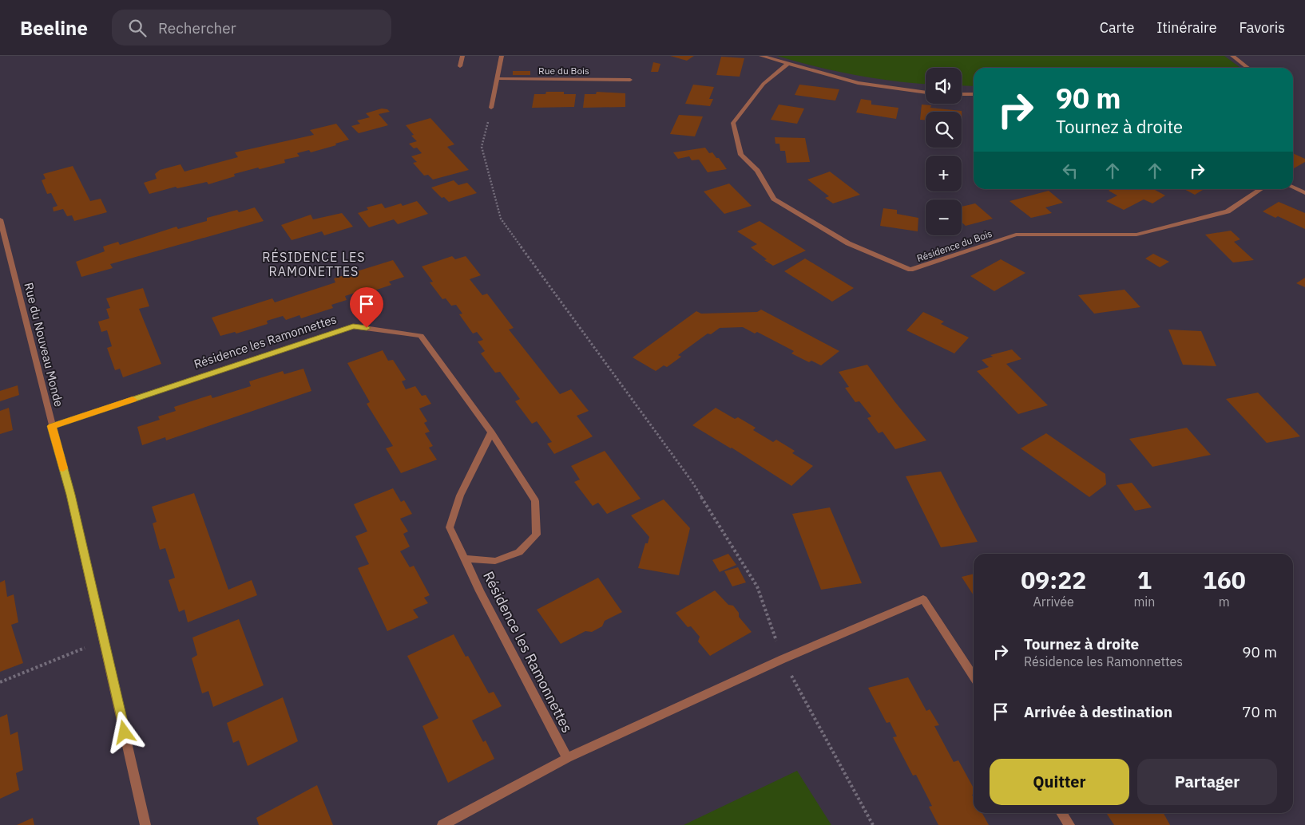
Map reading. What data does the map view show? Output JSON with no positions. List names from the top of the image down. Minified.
{"streets":{"street":["Rue du Bois","Résidence du Bois","Résidence les Ramonnettes","Rue du Nouveau Monde"]},"crossings":[["Résidence les Ramonnettes","Rue du Nouveau Monde"]],"districts":["RÉSIDENCE LES RAMONETTES"],"page":{"header":"Beeline","search":"Rechercher","nav":["Carte","Itinéraire","Favoris"],"map_buttons":["+","−"],"turn":["90 m","Tournez à droite"],"eta":["09:22","Arrivée","1","min","160","m"],"list":[{"name":"Tournez à droite","note":"Résidence les Ramonnettes","value":"90 m"},{"name":"Arrivée à destination","value":"70 m"}],"buttons":["Quitter","Partager"]}}
